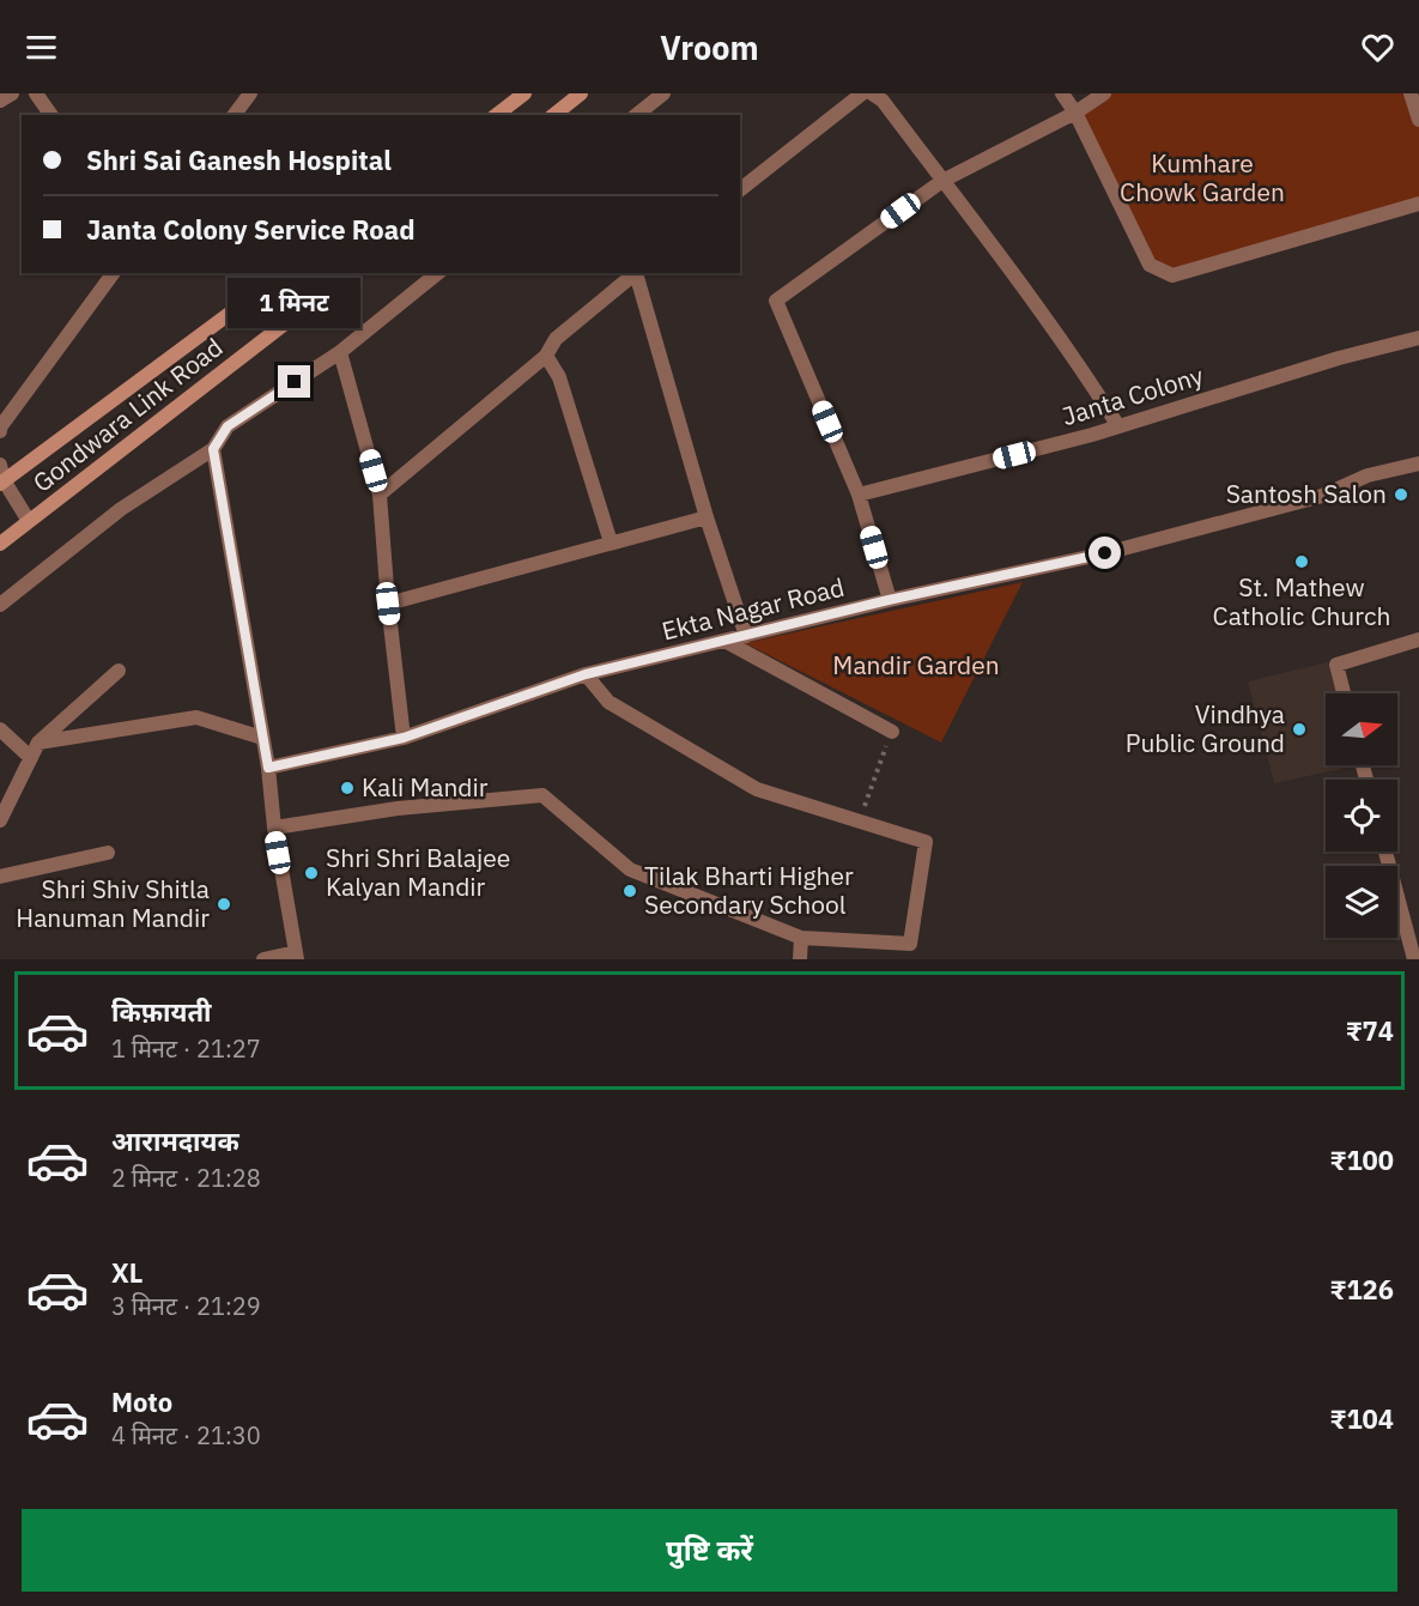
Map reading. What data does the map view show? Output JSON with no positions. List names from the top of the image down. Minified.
{"streets":{"street":["Janta Colony","Gondwara Link Road","Ekta Nagar Road"]},"parks":["Kumhare Chowk Garden","Mandir Garden"],"places":["Santosh Salon","St. Mathew Catholic Church","Vindhya Public Ground","Kali Mandir","Shri Shri Balajee Kalyan Mandir","Tilak Bharti Higher Secondary School","Shri Shiv Shitla Hanuman Mandir"],"north":"right","page":{"header":"Vroom","banner":["Shri Sai Ganesh Hospital","Janta Colony Service Road"],"bubble":"1 मिनट","list":[{"name":"किफ़ायती","note":"1 मिनट · 21:27","value":"₹74"},{"name":"आरामदायक","note":"2 मिनट · 21:28","value":"₹100"},{"name":"XL","note":"3 मिनट · 21:29","value":"₹126"},{"name":"Moto","note":"4 मिनट · 21:30","value":"₹104"}],"buttons":"पुष्टि करें"}}
